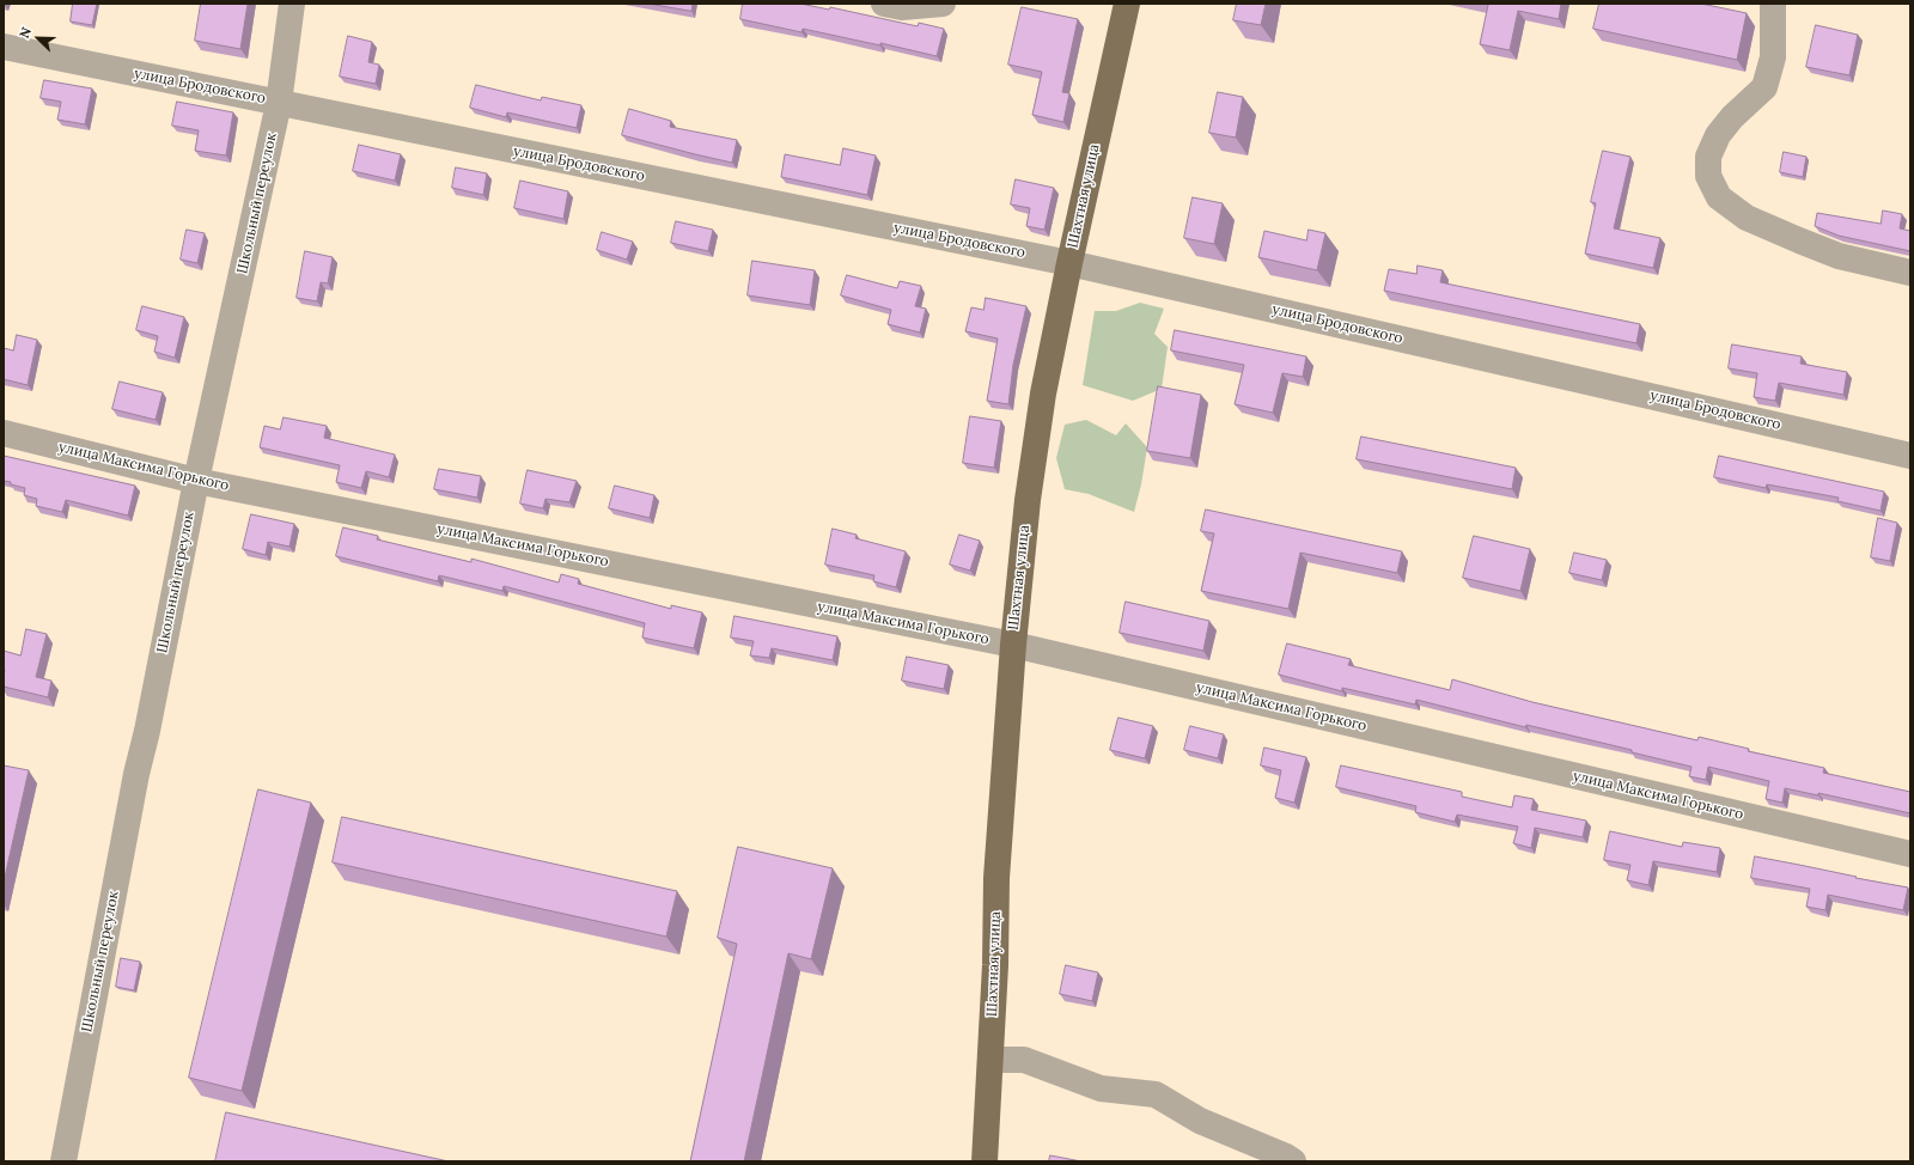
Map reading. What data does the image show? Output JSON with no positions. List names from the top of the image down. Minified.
{"streets":{"main road":["Шахтная улица"],"street":["улица Бродовского","Школьный переулок","улица Максима Горького"]},"crossings":[["улица Бродовского","Шахтная улица"],["улица Бродовского","Школьный переулок"],["Шахтная улица","улица Максима Горького"],["Школьный переулок","улица Максима Горького"]],"north":"top left"}
